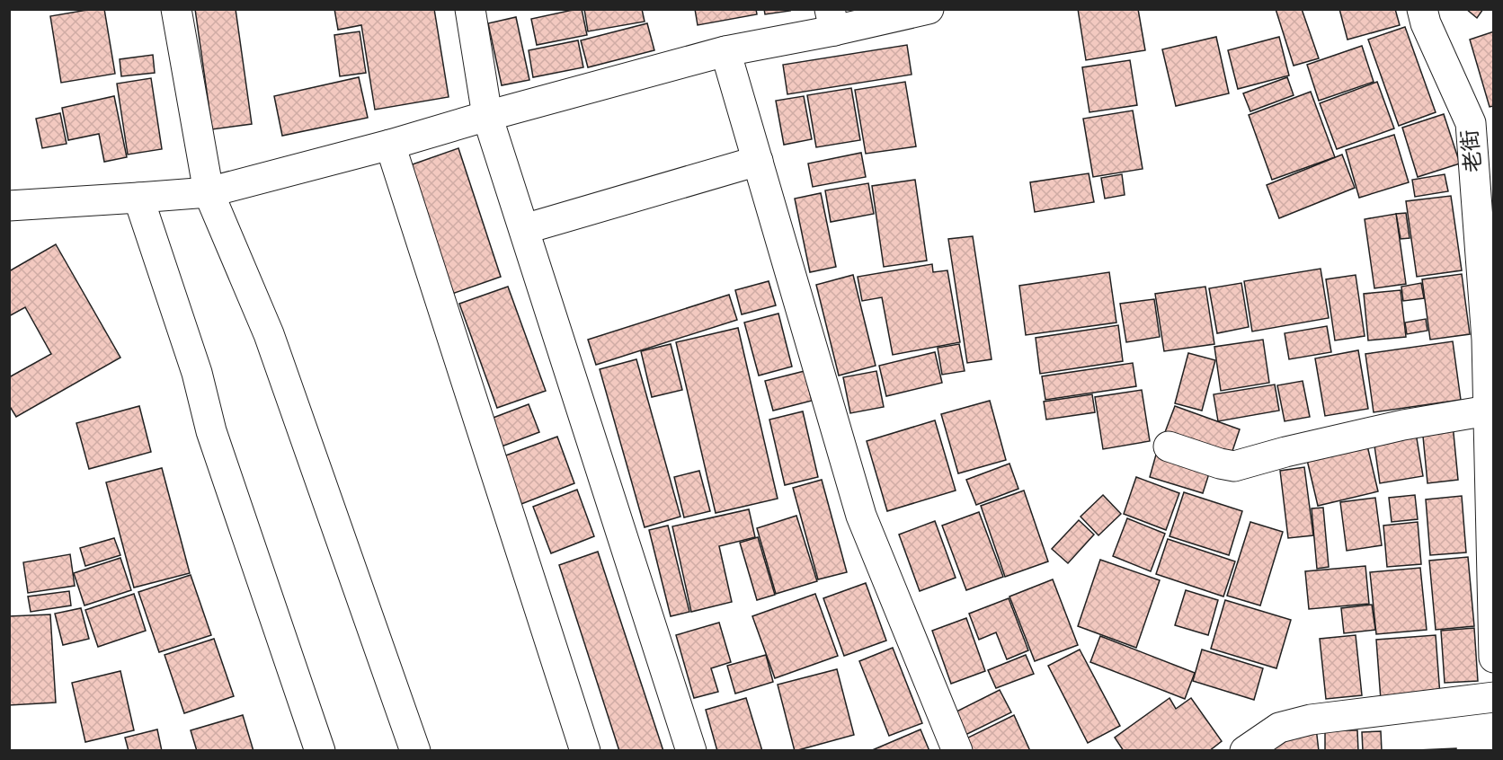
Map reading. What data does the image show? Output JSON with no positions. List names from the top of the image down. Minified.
{"streets":{"street":["老街"]}}
